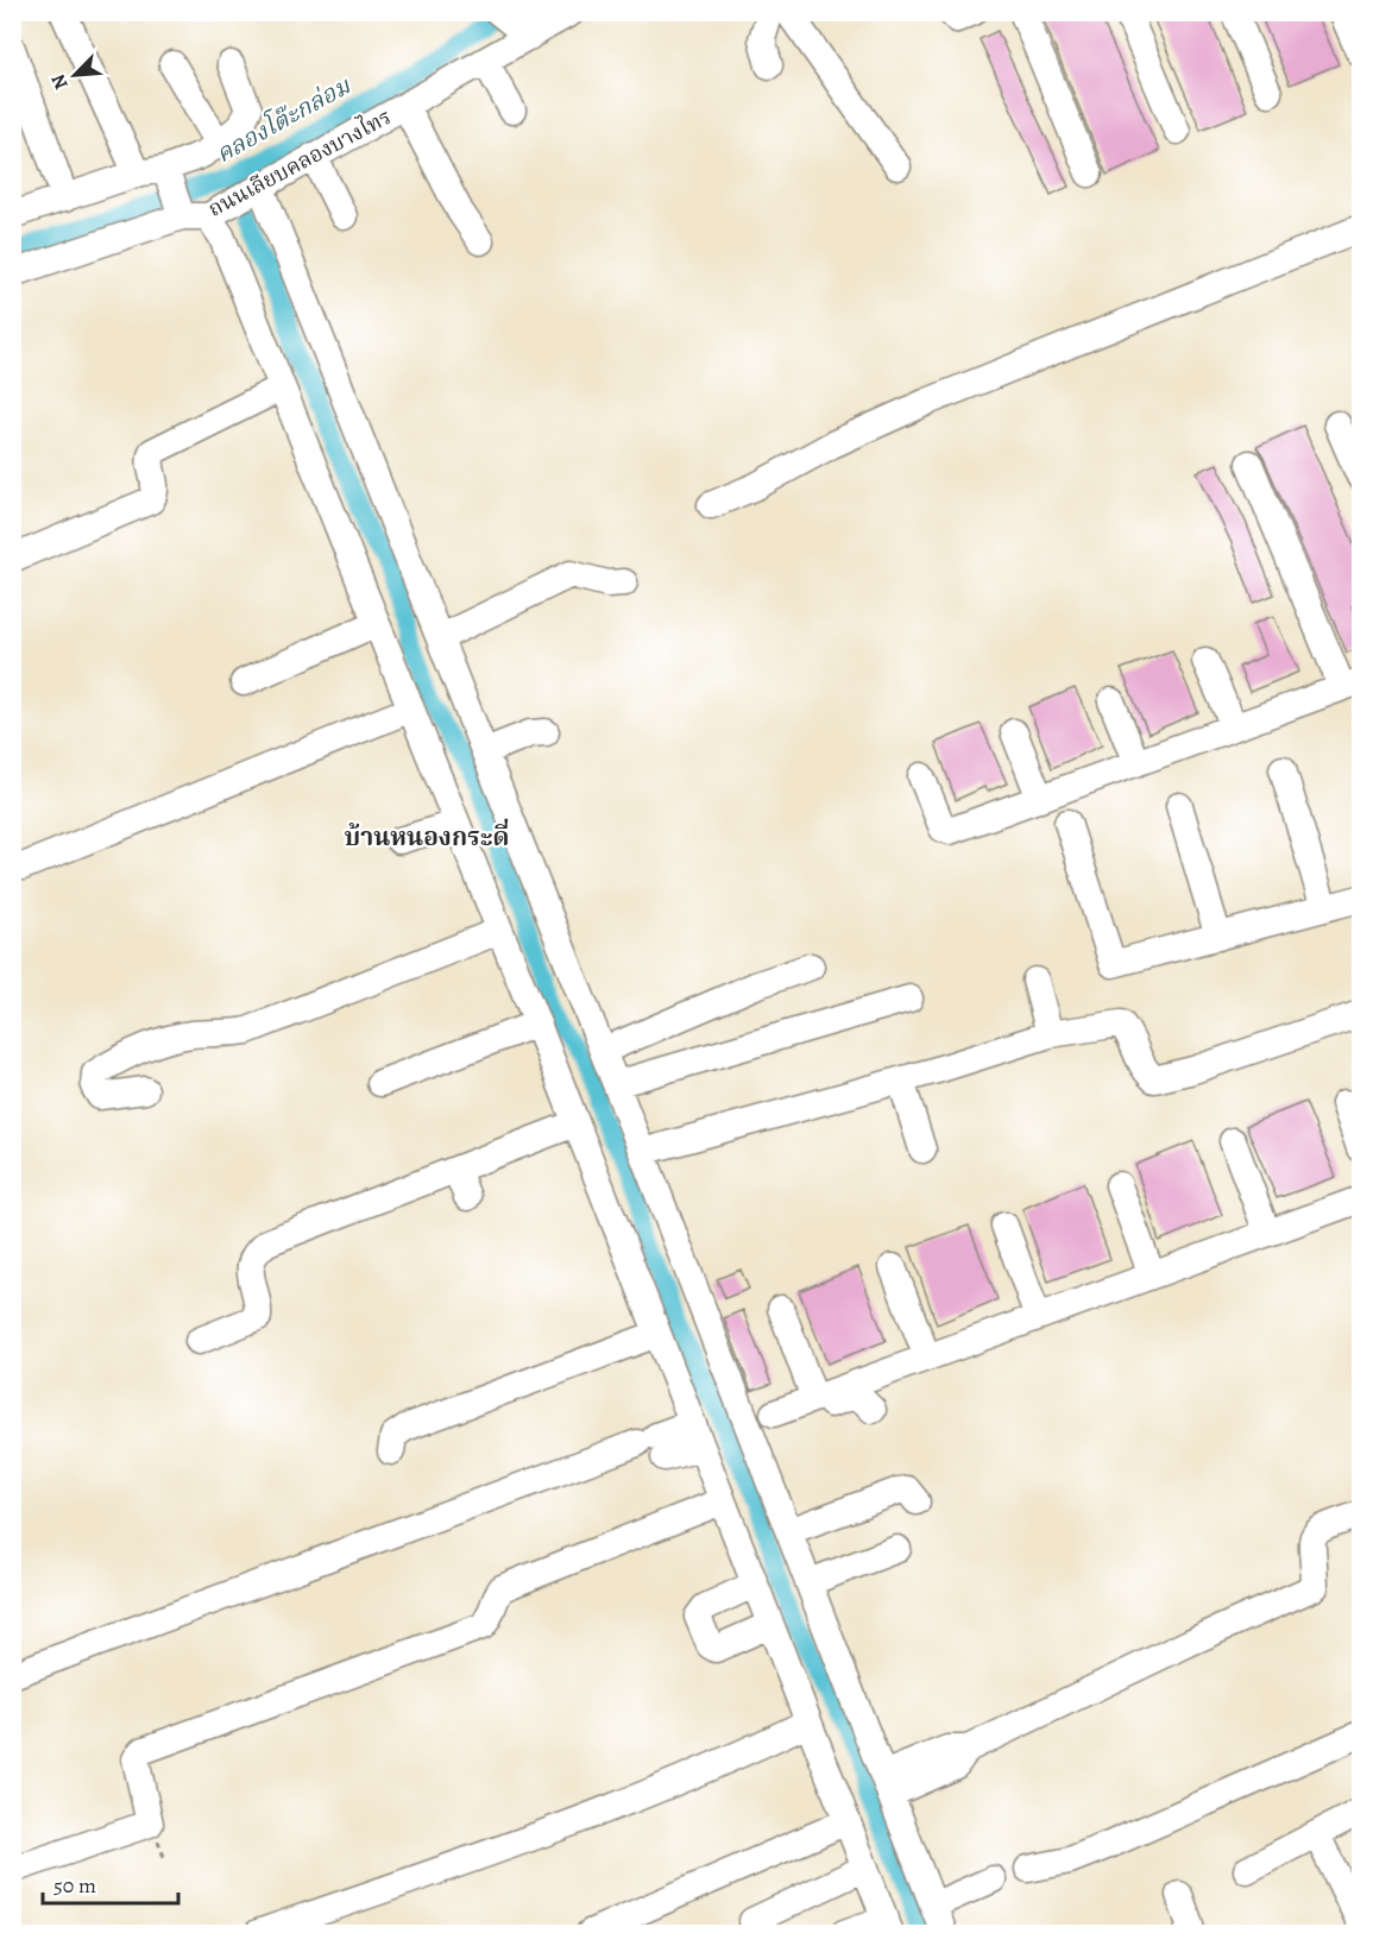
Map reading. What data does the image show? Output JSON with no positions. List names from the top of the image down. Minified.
{"streets":{"street":["ถนนเลียบคลองบางไทร"]},"districts":["บ้านหนองกระดี่"],"water":["คลองโต๊ะกล่อม"],"scale_bar":"50 m","north":"bottom left"}
